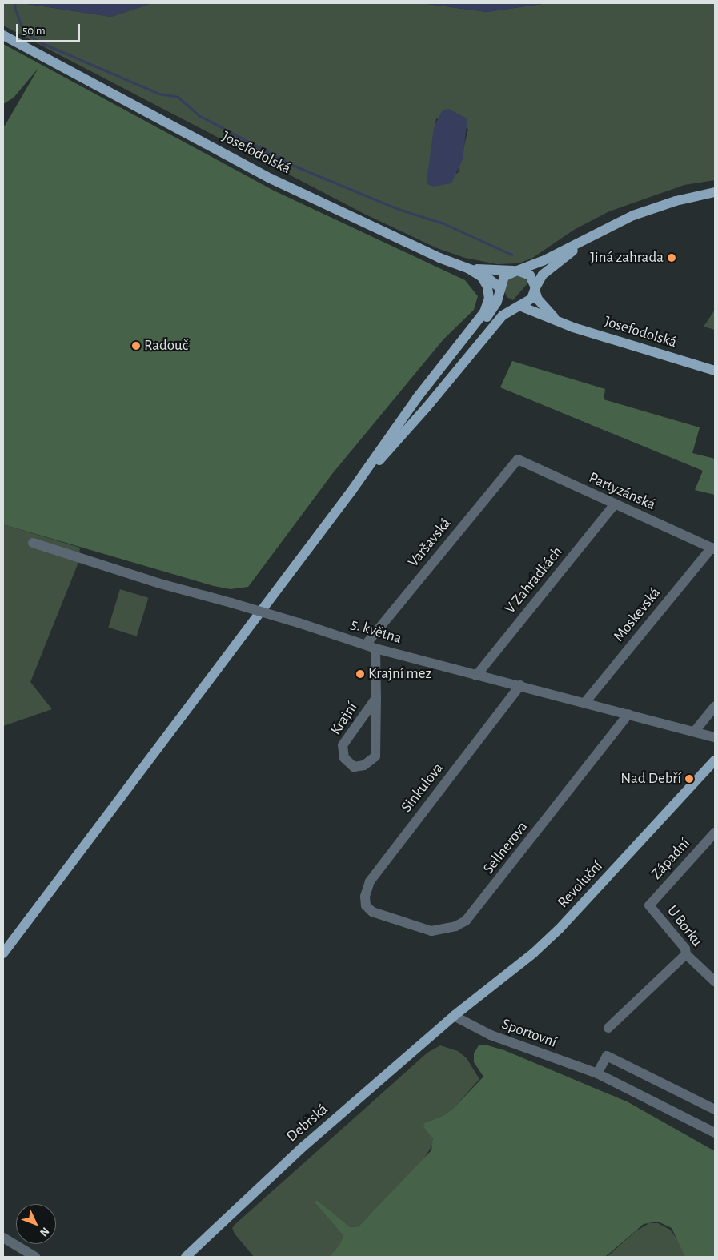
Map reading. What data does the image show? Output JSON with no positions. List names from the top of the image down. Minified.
{"streets":{"main road":["Josefodolská","Revoluční","Debřská"],"street":["Partyzánská","Varšavská","V Zahrádkách","Moskevská","5. května","Krajní","Sinkulova","Sellnerova","Západní","U Borku","Sportovní"]},"crossings":[["Partyzánská","Varšavská"],["Partyzánská","V Zahrádkách"],["Partyzánská","Moskevská"],["Varšavská","5. května"],["Varšavská","Krajní"],["V Zahrádkách","5. května"],["Moskevská","5. května"],["5. května","Krajní"],["5. května","Sinkulova"],["5. května","Sellnerova"],["Sinkulova","Sellnerova"],["Západní","U Borku"],["Revoluční","Sportovní"],["Revoluční","Debřská"],["Sportovní","Debřská"]],"places":["Jiná zahrada","Radouč","Krajní mez","Nad Debří"],"scale_bar":"50 m","north":"bottom right"}
